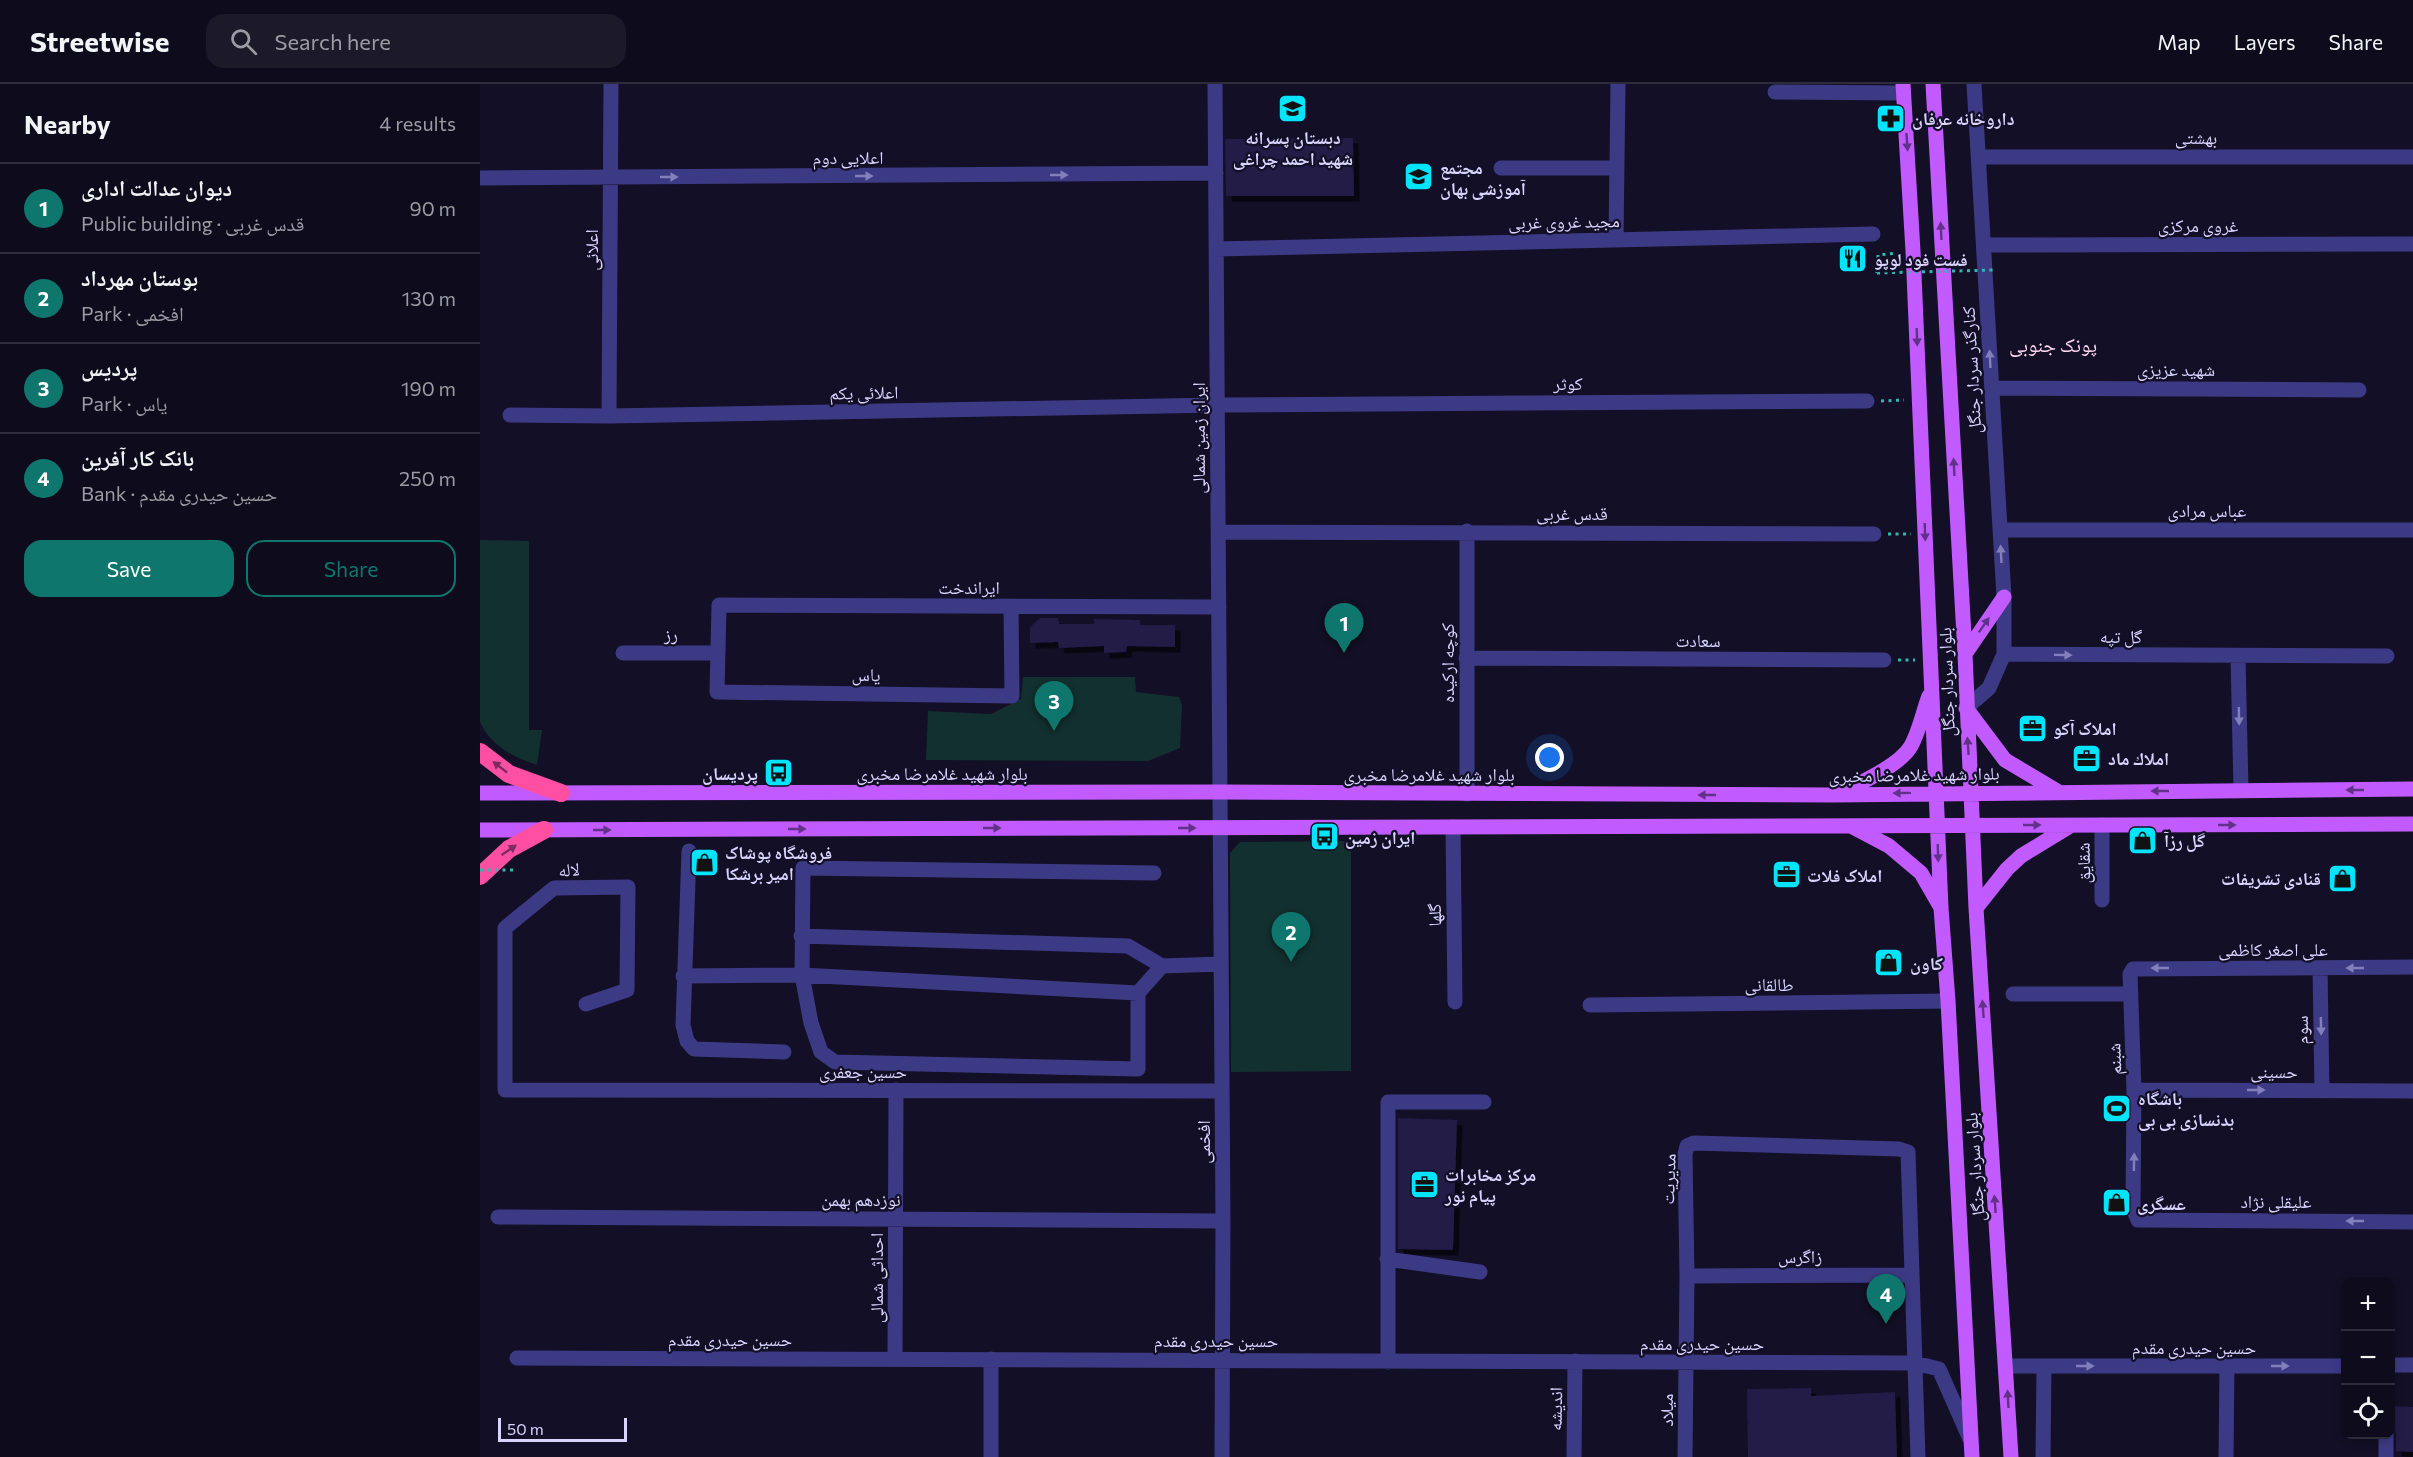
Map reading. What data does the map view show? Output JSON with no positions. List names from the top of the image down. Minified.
{"streets":{"main road":["بلوار سردار جنگل","بلوار شهید غلامرضا مخبری"],"street":["بهشتی","اعلایی دوم","مجید غروی غربی","غروی مرکزی","اعلائی","شهید عزیزی","کنارگذر سردار جنگل","کوثر","اعلائی یکم","ایران زمین شمالی","عباس مرادی","قدس غربی","ایراندخت","رز","گل تپه","سعادت","کوچه ارکیده","یاس","شقایق","لاله","گلها","علی اصغر کاظمی","طالقانی","سوم","شبنم","حسین جعفری","حسینی","افخمی","مدیریت","نوزدهم بهمن","علیقلی نژاد","زاگرس","احداثی شمالی","حسین حیدری مقدم","اندیشه","میلاد"]},"crossings":[["بهشتی","کنارگذر سردار جنگل"],["اعلایی دوم","اعلائی"],["اعلایی دوم","ایران زمین شمالی"],["مجید غروی غربی","ایران زمین شمالی"],["غروی مرکزی","کنارگذر سردار جنگل"],["اعلائی","اعلائی یکم"],["شهید عزیزی","کنارگذر سردار جنگل"],["کنارگذر سردار جنگل","عباس مرادی"],["کنارگذر سردار جنگل","گل تپه"],["کوثر","اعلائی یکم"],["کوثر","ایران زمین شمالی"],["اعلائی یکم","ایران زمین شمالی"],["ایران زمین شمالی","قدس غربی"],["ایران زمین شمالی","ایراندخت"],["ایران زمین شمالی","بلوار شهید غلامرضا مخبری"],["ایران زمین شمالی","افخمی"],["قدس غربی","کوچه ارکیده"],["ایراندخت","یاس"],["رز","یاس"],["سعادت","کوچه ارکیده"],["کوچه ارکیده","بلوار شهید غلامرضا مخبری"],["بلوار سردار جنگل","بلوار شهید غلامرضا مخبری"],["بلوار سردار جنگل","طالقانی"],["بلوار سردار جنگل","حسین حیدری مقدم"],["لاله","حسین جعفری"],["علی اصغر کاظمی","سوم"],["علی اصغر کاظمی","شبنم"],["سوم","حسینی"],["شبنم","حسینی"],["شبنم","علیقلی نژاد"],["حسین جعفری","افخمی"],["حسین جعفری","احداثی شمالی"],["افخمی","نوزدهم بهمن"],["افخمی","حسین حیدری مقدم"],["مدیریت","زاگرس"],["مدیریت","حسین حیدری مقدم"],["مدیریت","میلاد"],["نوزدهم بهمن","احداثی شمالی"],["احداثی شمالی","حسین حیدری مقدم"],["حسین حیدری مقدم","اندیشه"],["حسین حیدری مقدم","میلاد"]],"one_way":["اعلایی دوم","کنارگذر سردار جنگل","گل تپه","علی اصغر کاظمی","سوم","شبنم","حسینی","علیقلی نژاد"],"districts":["پونک جنوبی"],"places":{"school or university":["دبستان پسرانه شهید احمد چراغی","مجتمع آموزشی بهان"],"pharmacy":["داروخانه عرفان"],"restaurant":["فست فود لوپو"],"office":["املاک آکو","املاك ماد","املاک فلات","مرکز مخابرات پیام نور"],"bus stop":["پردیسان","ایران زمین"],"shop":["گل رزآ","فروشگاه پوشاک امیر برشکا","قنادی تشریفات","کاون","عسگری"],"sports":["باشگاه بدنسازی بی بی"]},"scale_bar":"50 m","page":{"header":"Streetwise","search":"Search here","nav":["Map","Layers","Share"],"heading":["Nearby","4 results"],"list":[{"mark":"1","name":"دیوان عدالت اداری","note":"Public building · قدس غربی","value":"90 m"},{"mark":"2","name":"بوستان مهرداد","note":"Park · افخمی","value":"130 m"},{"mark":"3","name":"پردیس","note":"Park · یاس","value":"190 m"},{"mark":"4","name":"بانک کار آفرین","note":"Bank · حسین حیدری مقدم","value":"250 m"}],"buttons":["Save","Share"],"pins":["1","3","2","4"],"map_buttons":["+","−"],"scale":"50 m"}}
